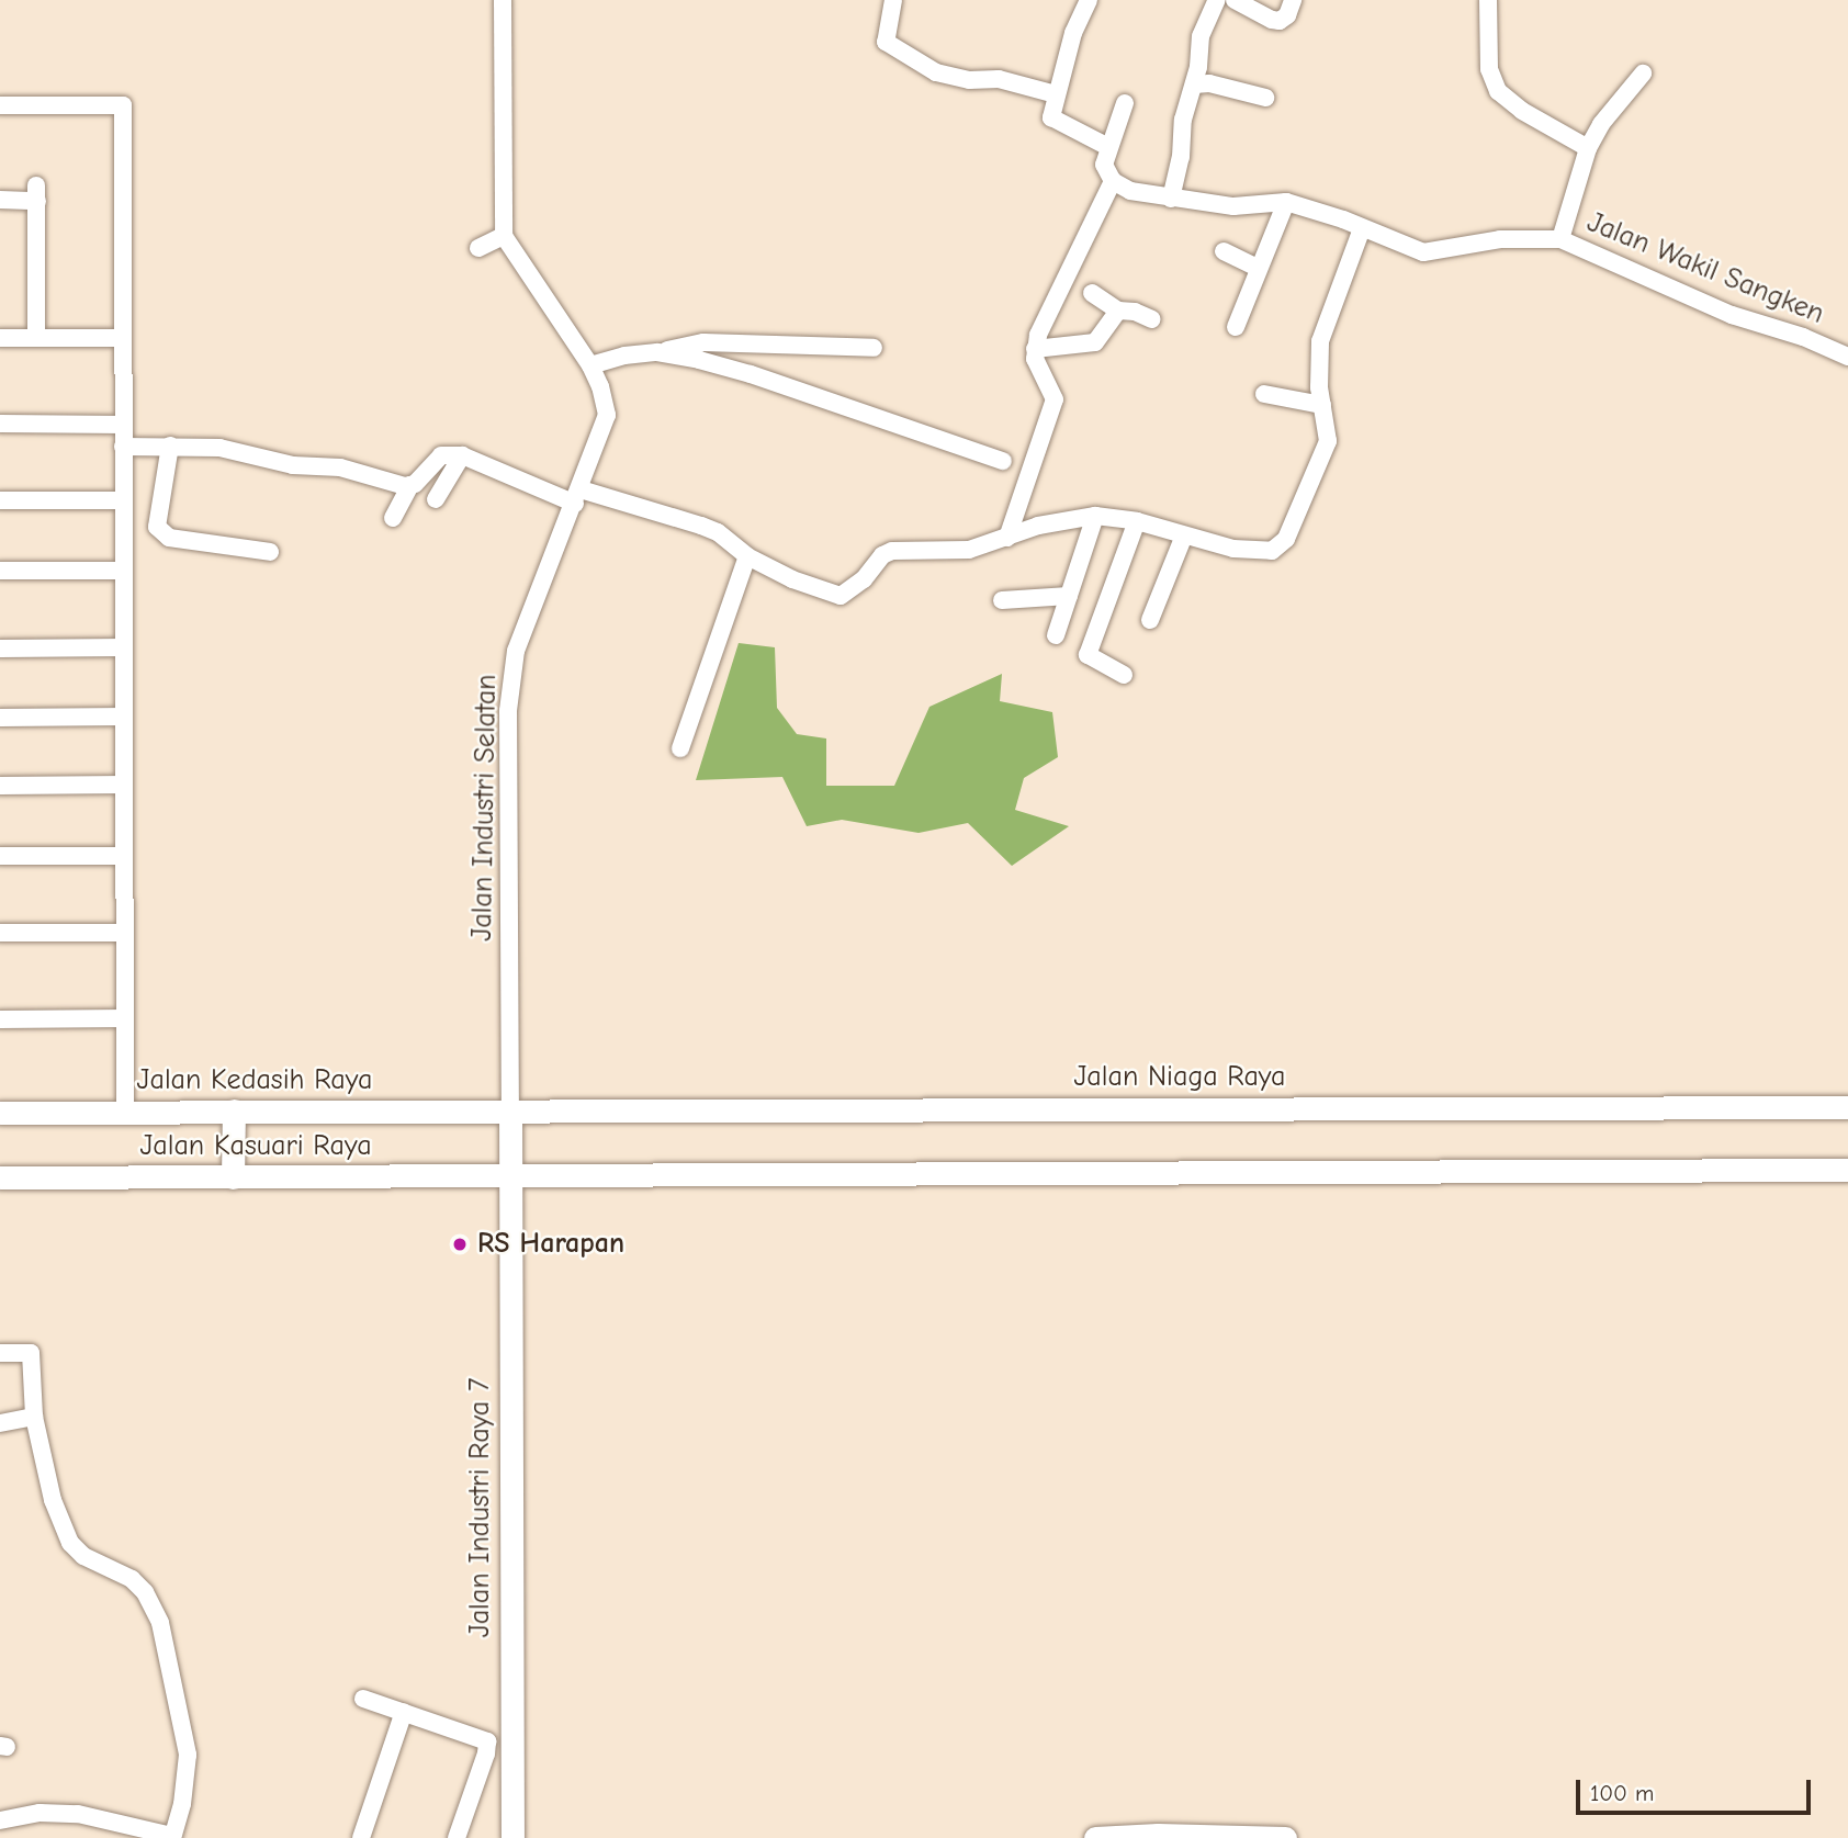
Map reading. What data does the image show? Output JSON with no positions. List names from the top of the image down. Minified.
{"streets":{"main road":["Jalan Niaga Raya","Jalan Kedasih Raya","Jalan Kasuari Raya","Jalan Industri Raya 7"],"street":["Jalan Wakil Sangken","Jalan Industri Selatan"]},"crossings":[["Jalan Industri Selatan","Jalan Niaga Raya"],["Jalan Industri Selatan","Jalan Kedasih Raya"],["Jalan Industri Selatan","Jalan Industri Raya 7"],["Jalan Niaga Raya","Jalan Kedasih Raya"],["Jalan Niaga Raya","Jalan Industri Raya 7"],["Jalan Kedasih Raya","Jalan Industri Raya 7"],["Jalan Kasuari Raya","Jalan Industri Raya 7"]],"places":["RS Harapan"],"scale_bar":"100 m"}
